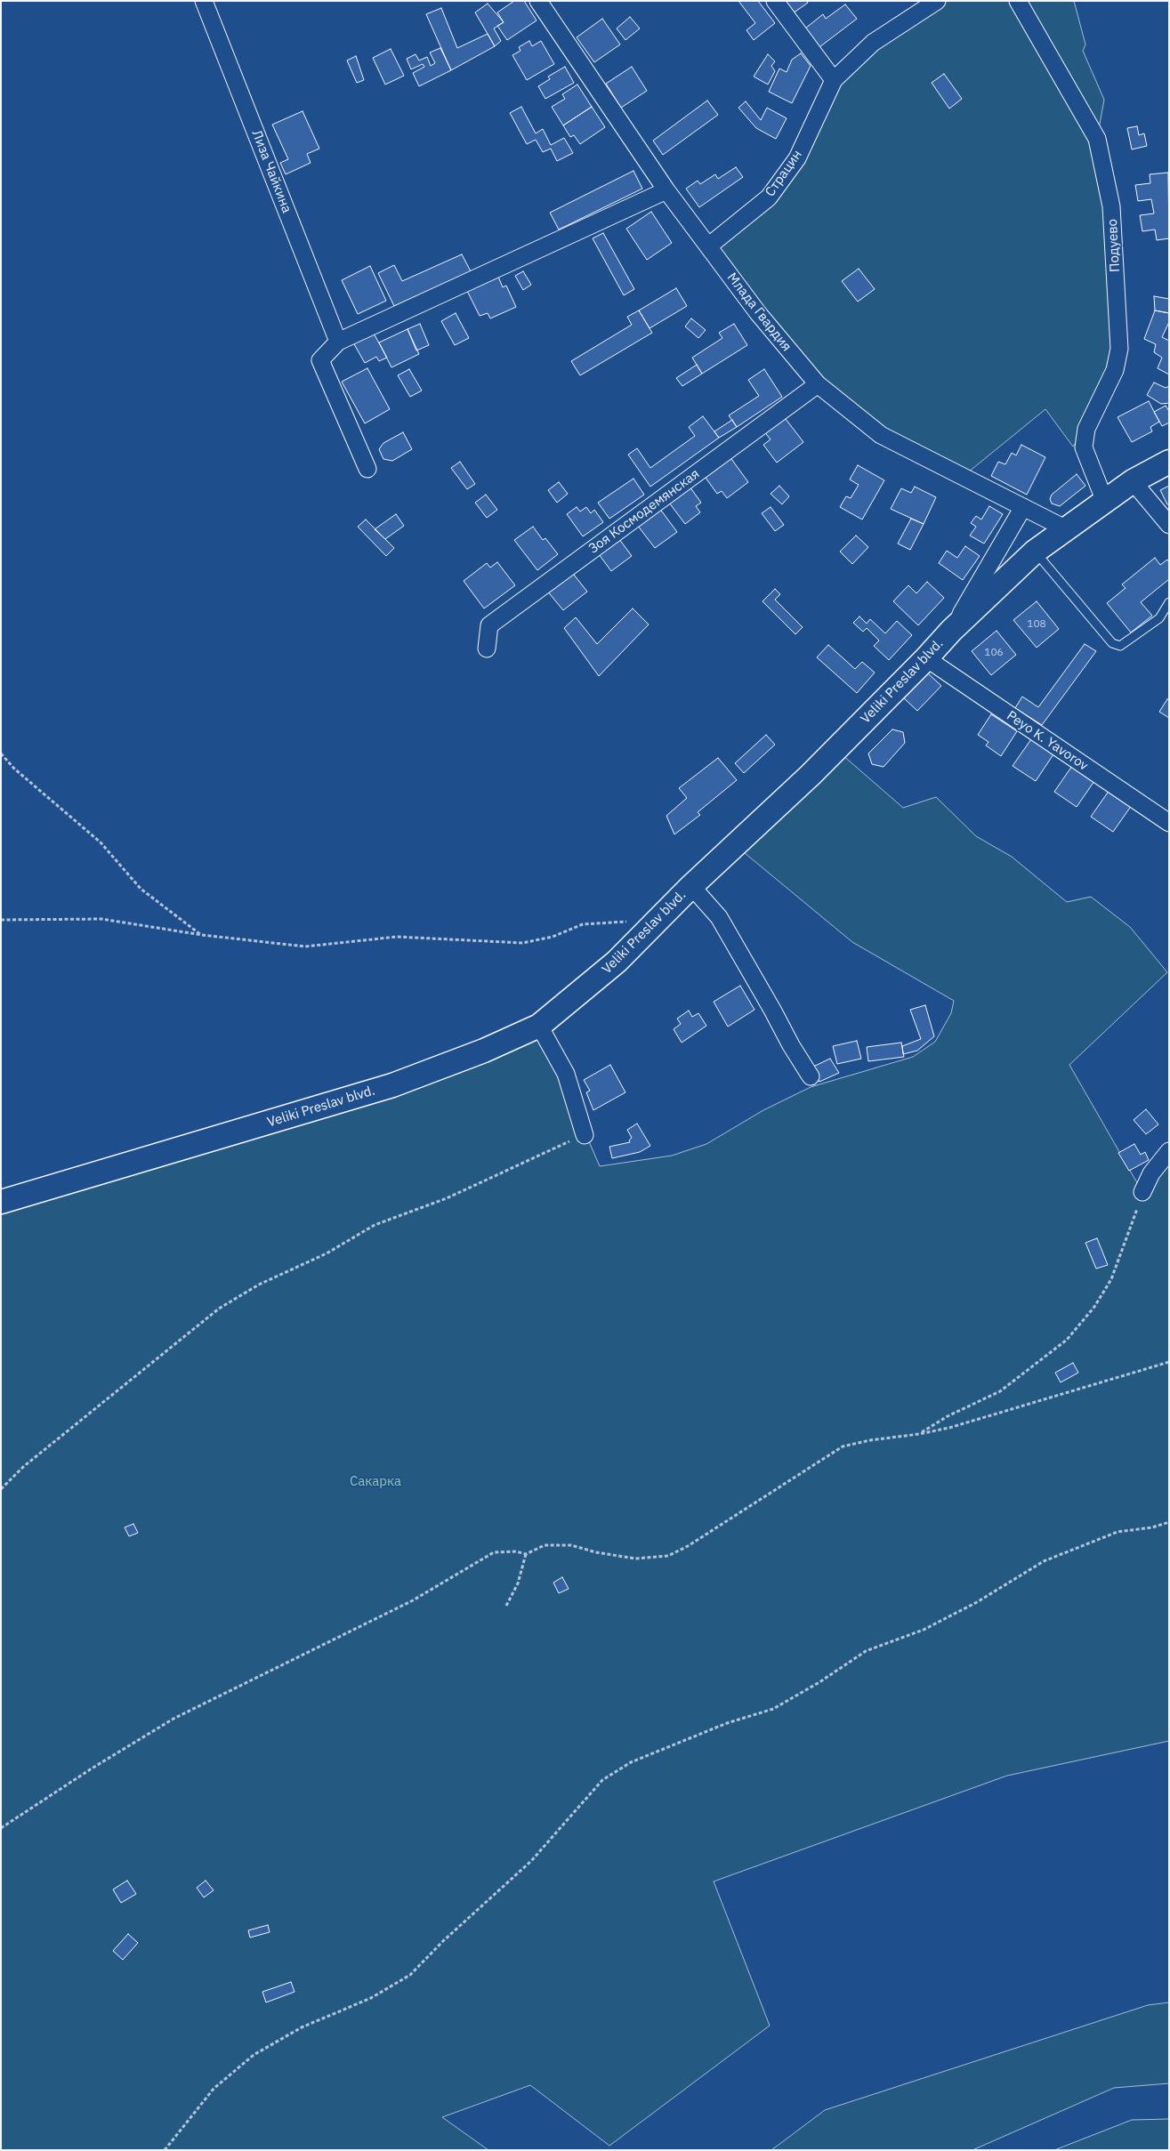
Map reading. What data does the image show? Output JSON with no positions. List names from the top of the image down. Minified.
{"streets":{"main road":["Veliki Preslav blvd."],"street":["Лиза Чайкина","Страцин","Подуево","Млада Гвардия","Зоя Космодемянская","Peyo K. Yavorov"]},"crossings":[["Страцин","Млада Гвардия"],["Подуево","Veliki Preslav blvd."],["Млада Гвардия","Зоя Космодемянская"],["Млада Гвардия","Veliki Preslav blvd."],["Veliki Preslav blvd.","Peyo K. Yavorov"]],"parks":["Сакарка"],"house_numbers":["108","106"]}
